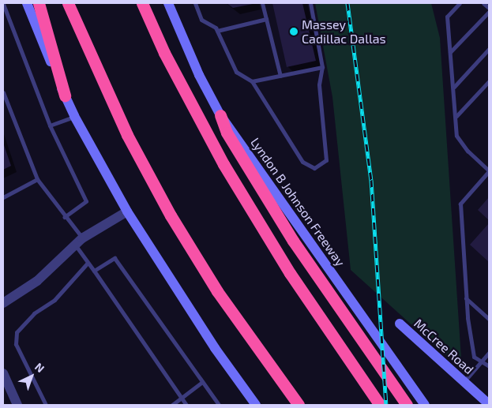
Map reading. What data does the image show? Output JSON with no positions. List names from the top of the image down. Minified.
{"streets":{"main road":["Lyndon B Johnson Freeway","McCree Road"]},"places":["Massey Cadillac Dallas"],"north":"top right"}
